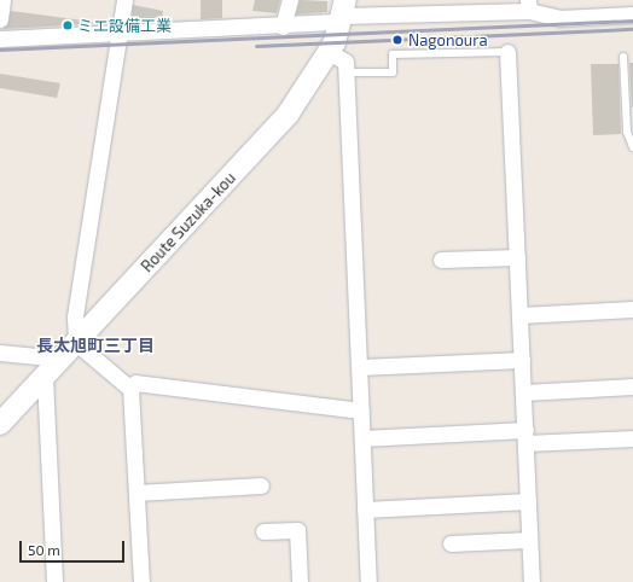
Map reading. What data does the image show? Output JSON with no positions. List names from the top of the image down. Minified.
{"streets":{"main road":["Route Suzuka-kou"]},"districts":["長太旭町三丁目"],"places":["ミエ設備工業","Nagonoura"],"scale_bar":"50 m"}
